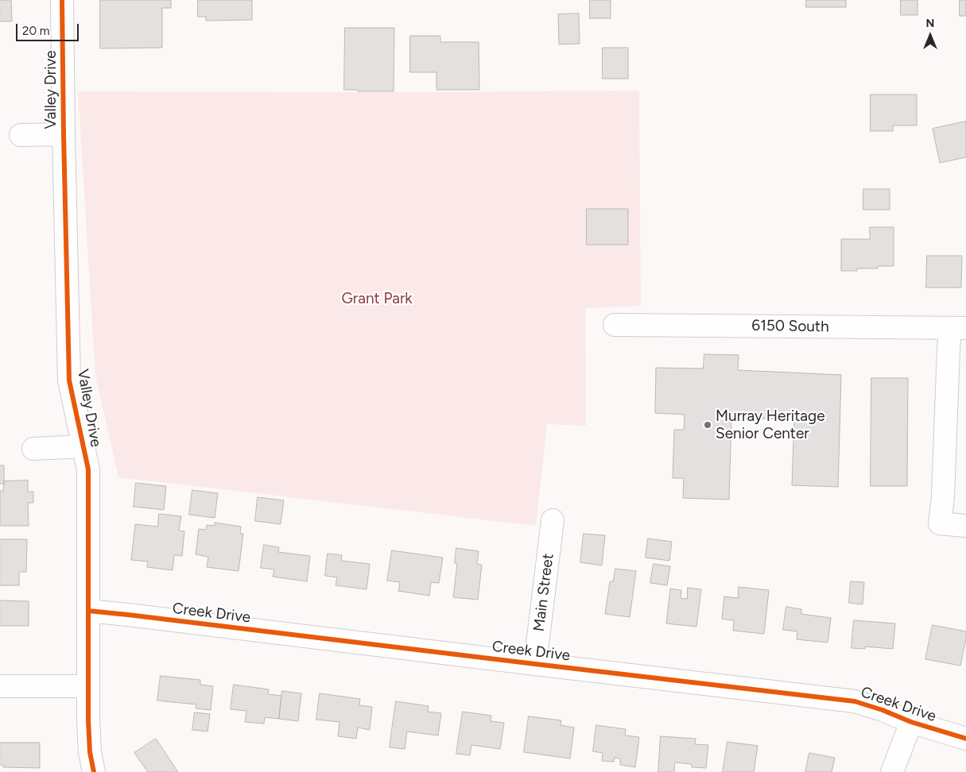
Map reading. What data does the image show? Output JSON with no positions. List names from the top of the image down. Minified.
{"streets":{"street":["Valley Drive","6150 South","Main Street","Creek Drive"]},"crossings":[["Valley Drive","Creek Drive"],["Main Street","Creek Drive"]],"parks":["Grant Park"],"places":["Murray Heritage Senior Center"],"scale_bar":"20 m","north":"top"}
